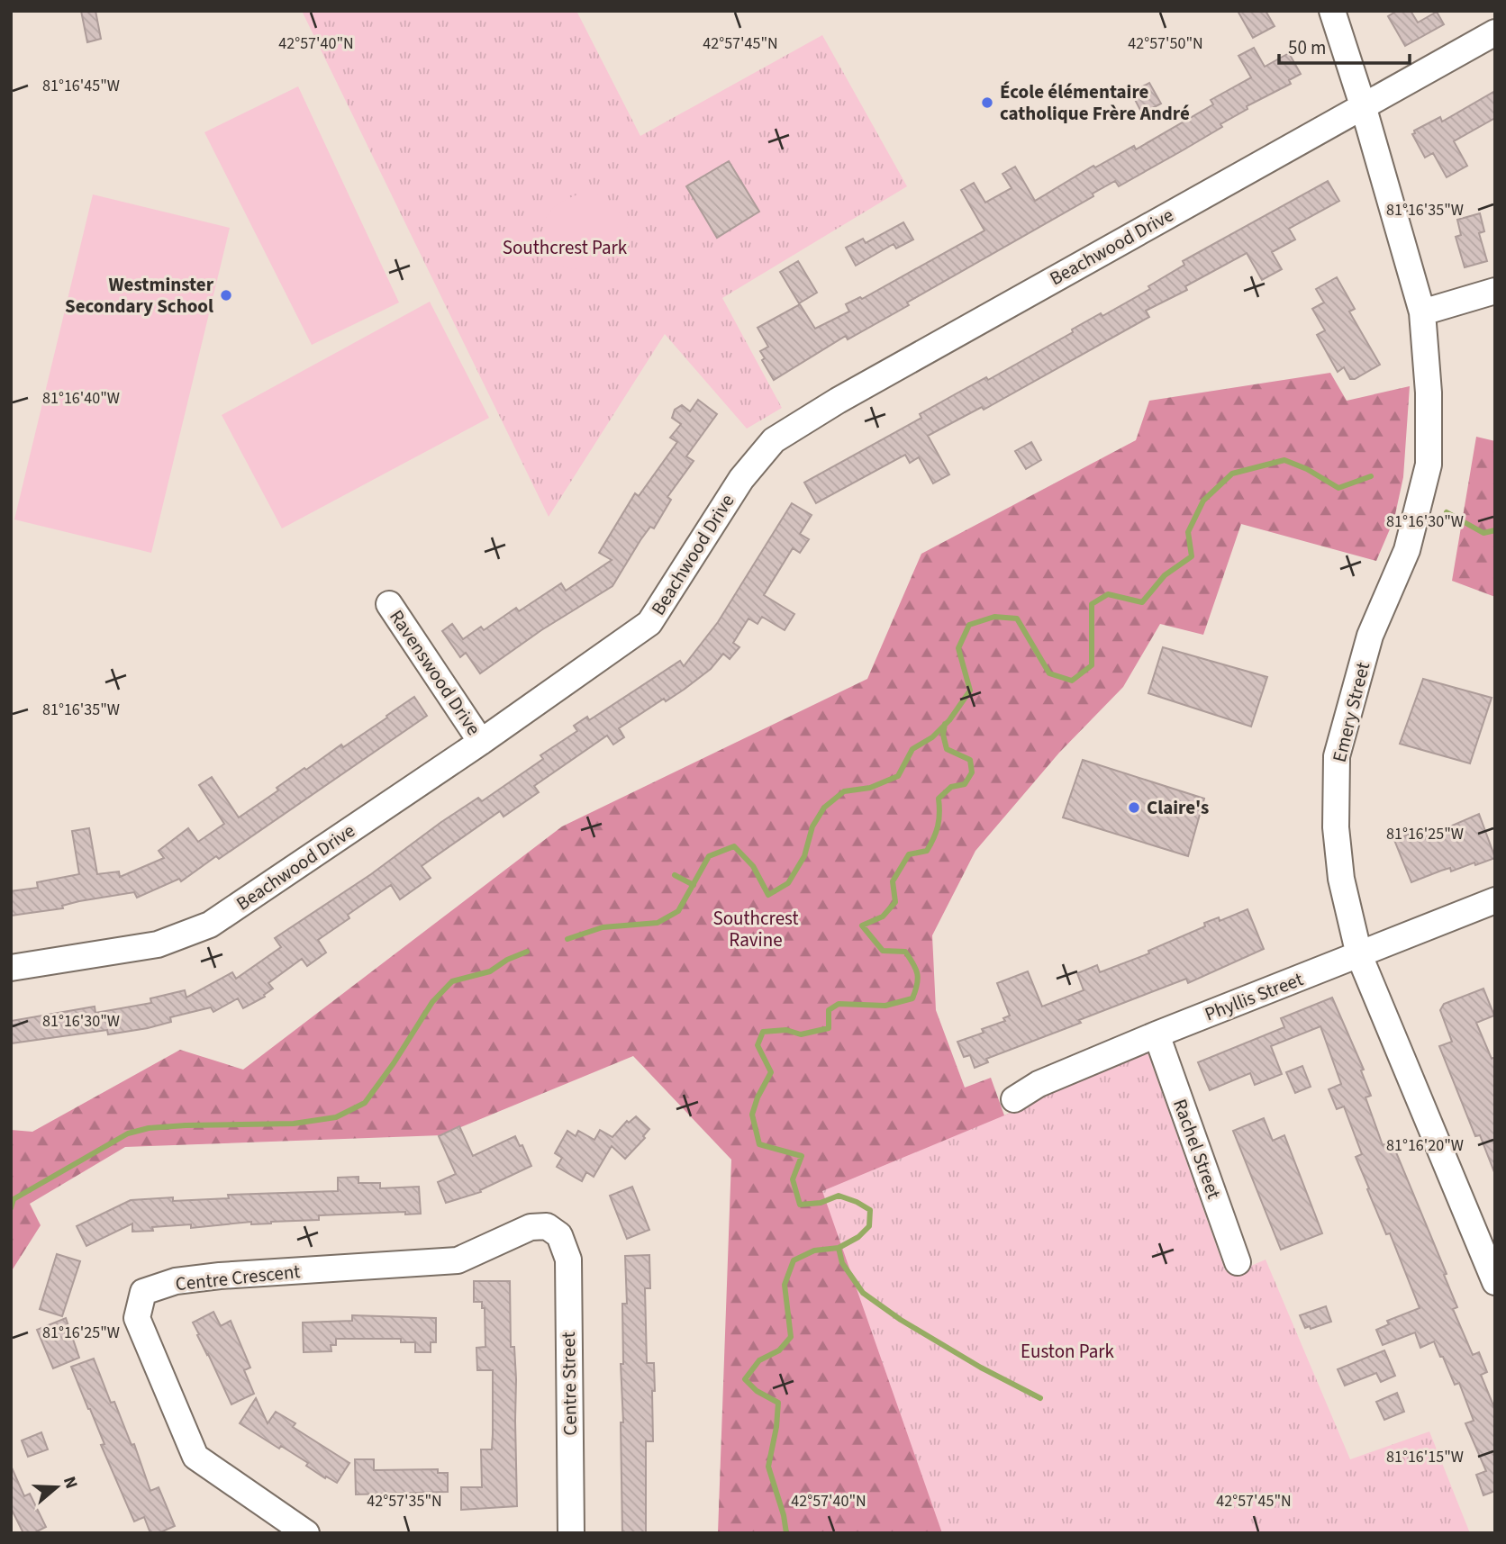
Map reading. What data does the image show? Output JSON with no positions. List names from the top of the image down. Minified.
{"streets":{"street":["Beachwood Drive","Ravenswood Drive","Emery Street","Phyllis Street","Rachel Street","Centre Crescent","Centre Street"]},"crossings":[["Beachwood Drive","Ravenswood Drive"],["Beachwood Drive","Emery Street"],["Emery Street","Phyllis Street"],["Phyllis Street","Rachel Street"],["Centre Crescent","Centre Street"]],"parks":["Southcrest Park","Southcrest Ravine","Euston Park"],"places":["École élémentaire catholique Frère André","Westminster Secondary School","Claire's"],"scale_bar":"50 m","north":"right","coordinates":["42°57'40\"N","42°57'45\"N","42°57'50\"N","81°16'45\"W","81°16'35\"W","81°16'40\"W","81°16'30\"W","81°16'25\"W","81°16'20\"W","81°16'15\"W","42°57'35\"N"]}
